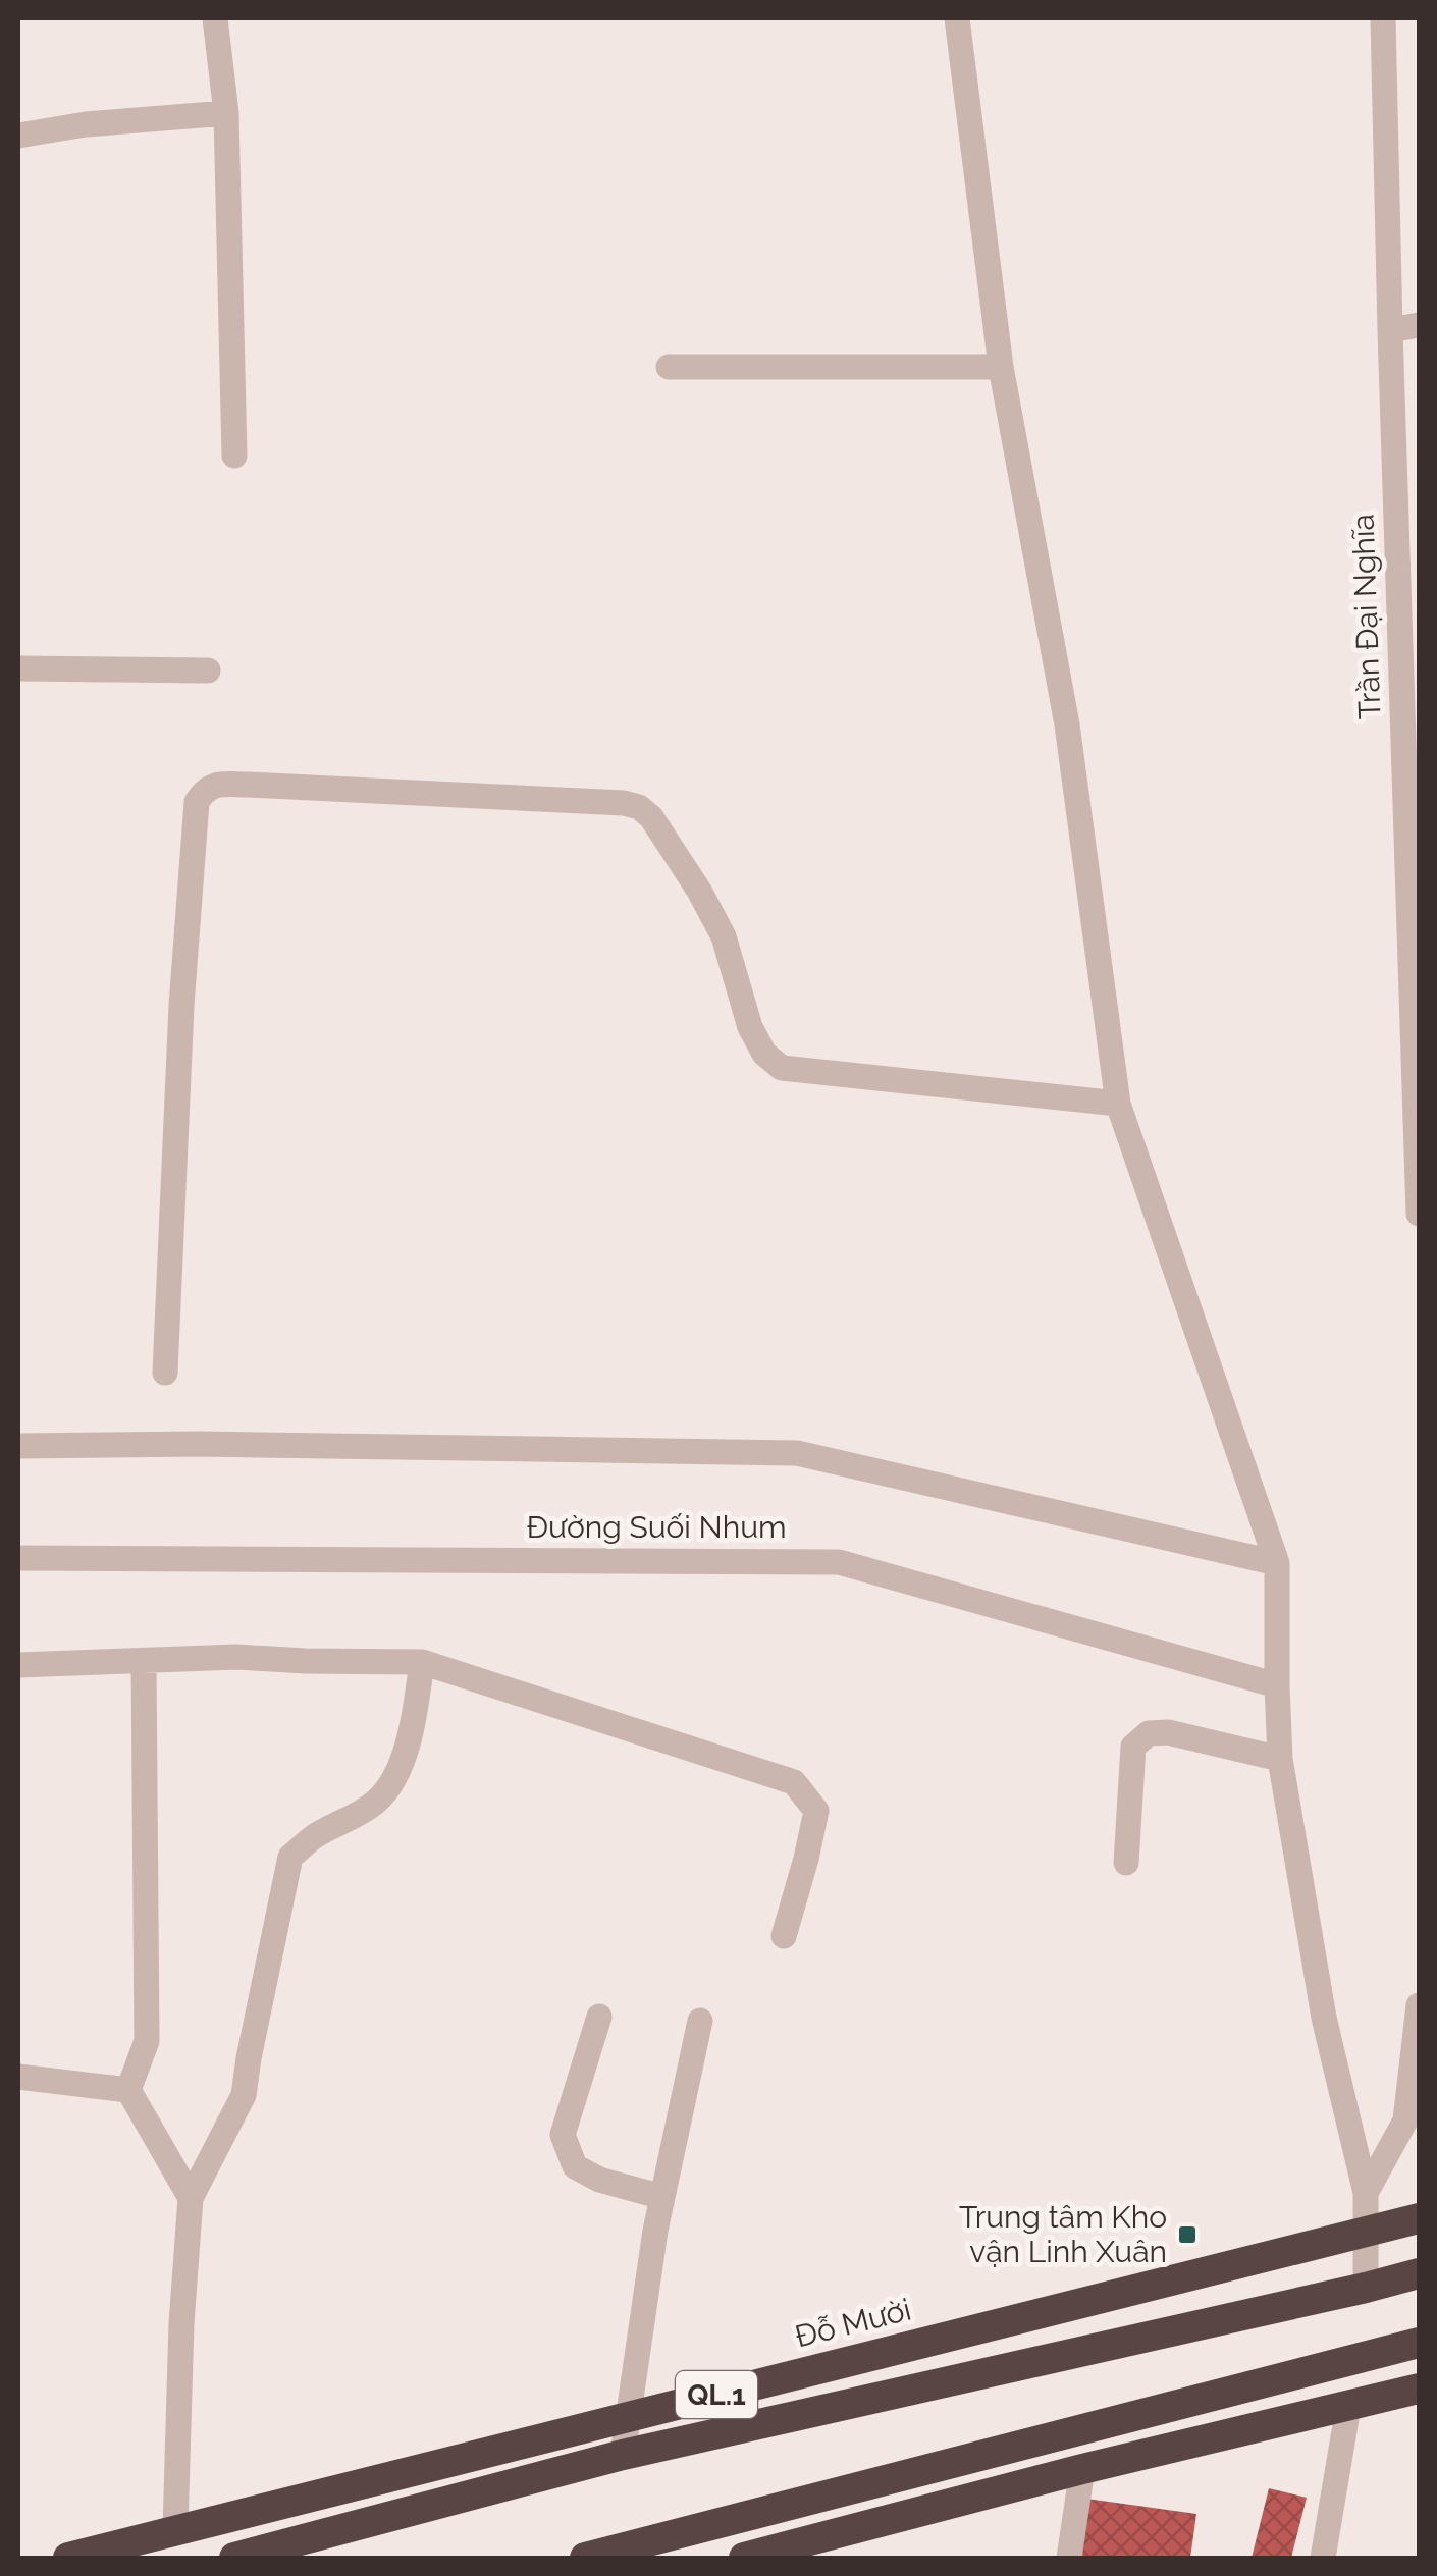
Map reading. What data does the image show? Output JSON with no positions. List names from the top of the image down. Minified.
{"streets":{"highway":["Đỗ Mười","QL.1"],"street":["Trần Đại Nghĩa","Đường Suối Nhum"]},"places":{"transit":["Trung tâm Kho vận Linh Xuân"]}}
